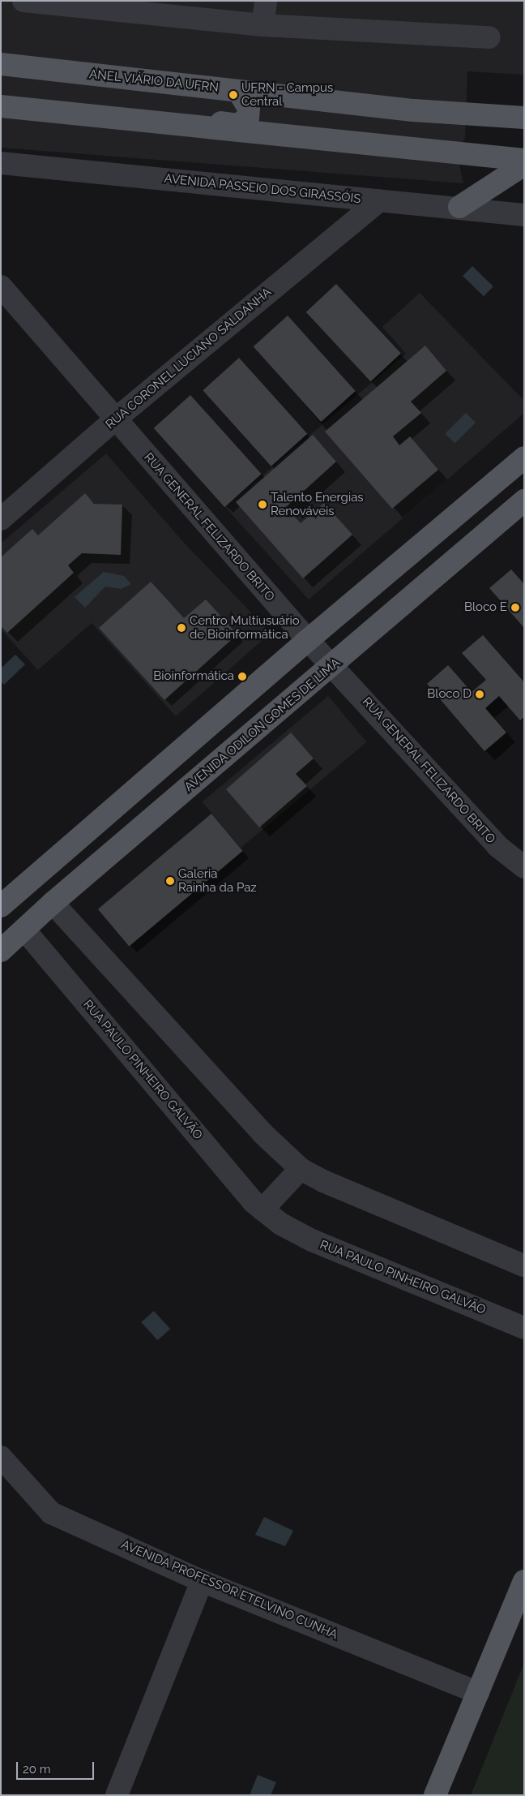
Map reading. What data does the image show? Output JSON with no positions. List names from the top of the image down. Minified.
{"streets":{"main road":["ANEL VIÁRIO DA UFRN","AVENIDA ODILON GOMES DE LIMA"],"street":["AVENIDA PASSEIO DOS GIRASSÓIS","RUA CORONEL LUCIANO SALDANHA","RUA GENERAL FELIZARDO BRITO","RUA PAULO PINHEIRO GALVÃO","AVENIDA PROFESSOR ETELVINO CUNHA"]},"crossings":[["AVENIDA PASSEIO DOS GIRASSÓIS","RUA CORONEL LUCIANO SALDANHA"],["RUA CORONEL LUCIANO SALDANHA","RUA GENERAL FELIZARDO BRITO"],["RUA GENERAL FELIZARDO BRITO","AVENIDA ODILON GOMES DE LIMA"],["AVENIDA ODILON GOMES DE LIMA","RUA PAULO PINHEIRO GALVÃO"]],"places":["UFRN - Campus Central","Talento Energias Renováveis","Bloco E","Centro Multiusuário de Bioinformática","Bioinformática","Bloco D","Galeria Rainha da Paz"],"scale_bar":"20 m"}
